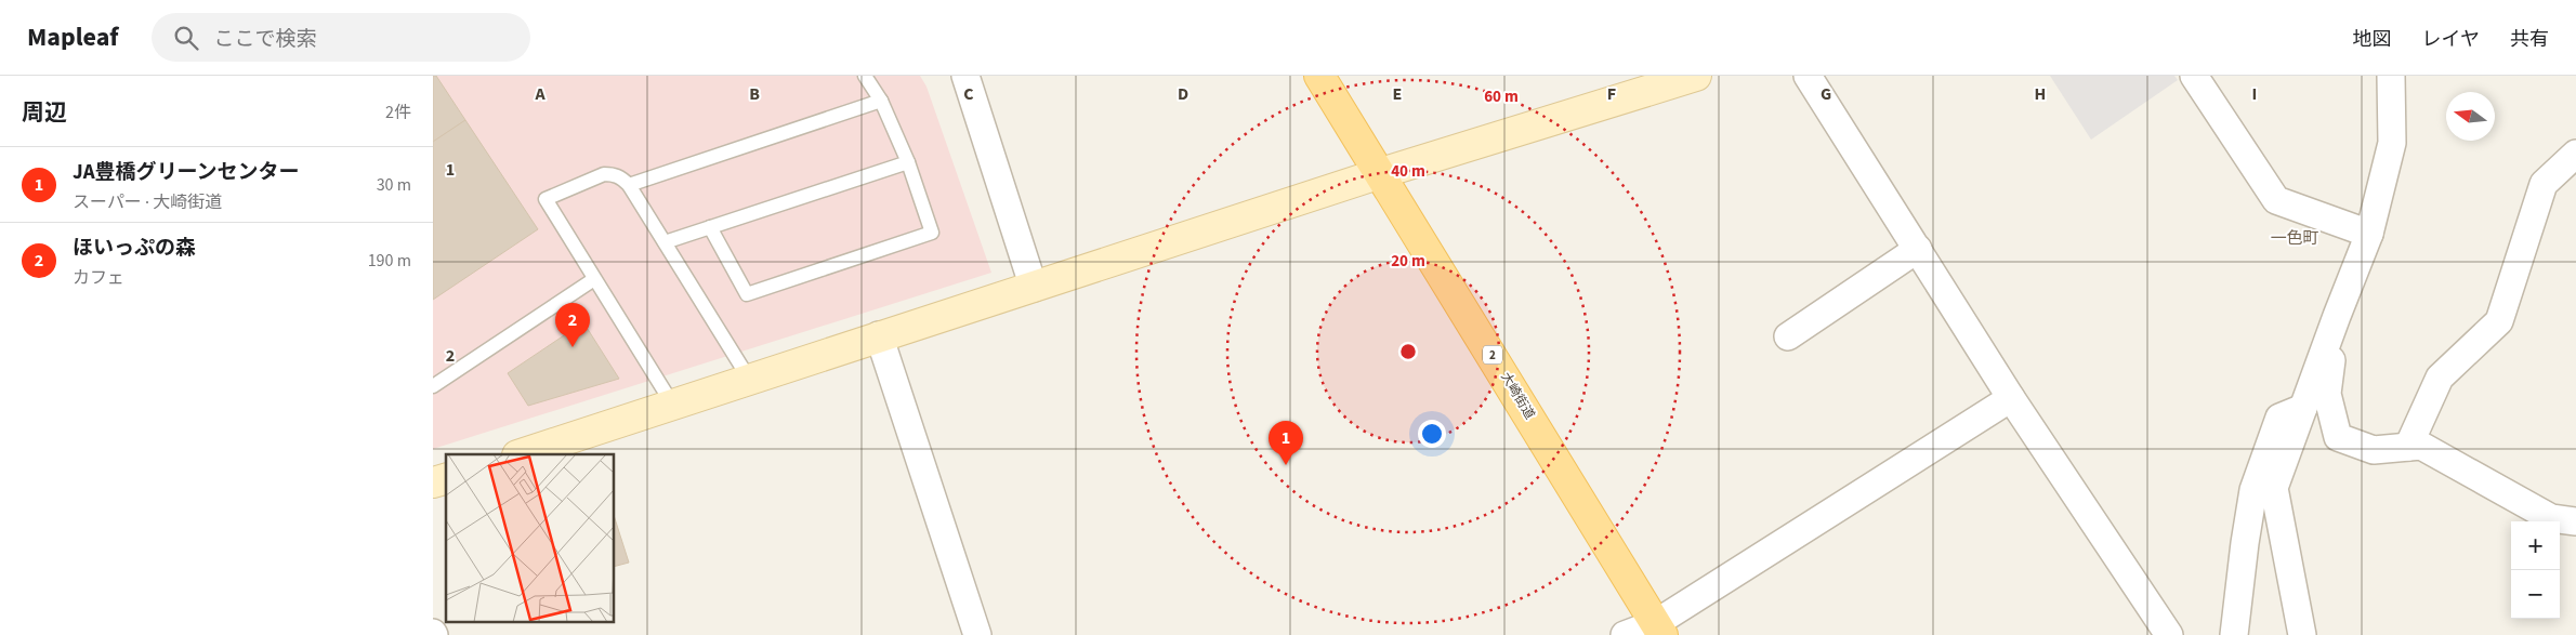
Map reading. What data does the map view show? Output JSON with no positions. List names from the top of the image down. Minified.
{"streets":{"main road":["2","大崎街道"]},"districts":["一色町"],"north":"left","page":{"header":"Mapleaf","search":"ここで検索","nav":["地図","レイヤ","共有"],"heading":["周辺","2件"],"list":[{"mark":"1","name":"JA豊橋グリーンセンター","note":"スーパー · 大崎街道","value":"30 m"},{"mark":"2","name":"ほいっぷの森","note":"カフェ","value":"190 m"}],"pins":["2","1"],"map_buttons":["+","−"]},"grid":{"columns":["A","B","C","D","E","F","G","H","I"],"rows":["1","2"]},"rings":["60 m","40 m","20 m"]}
